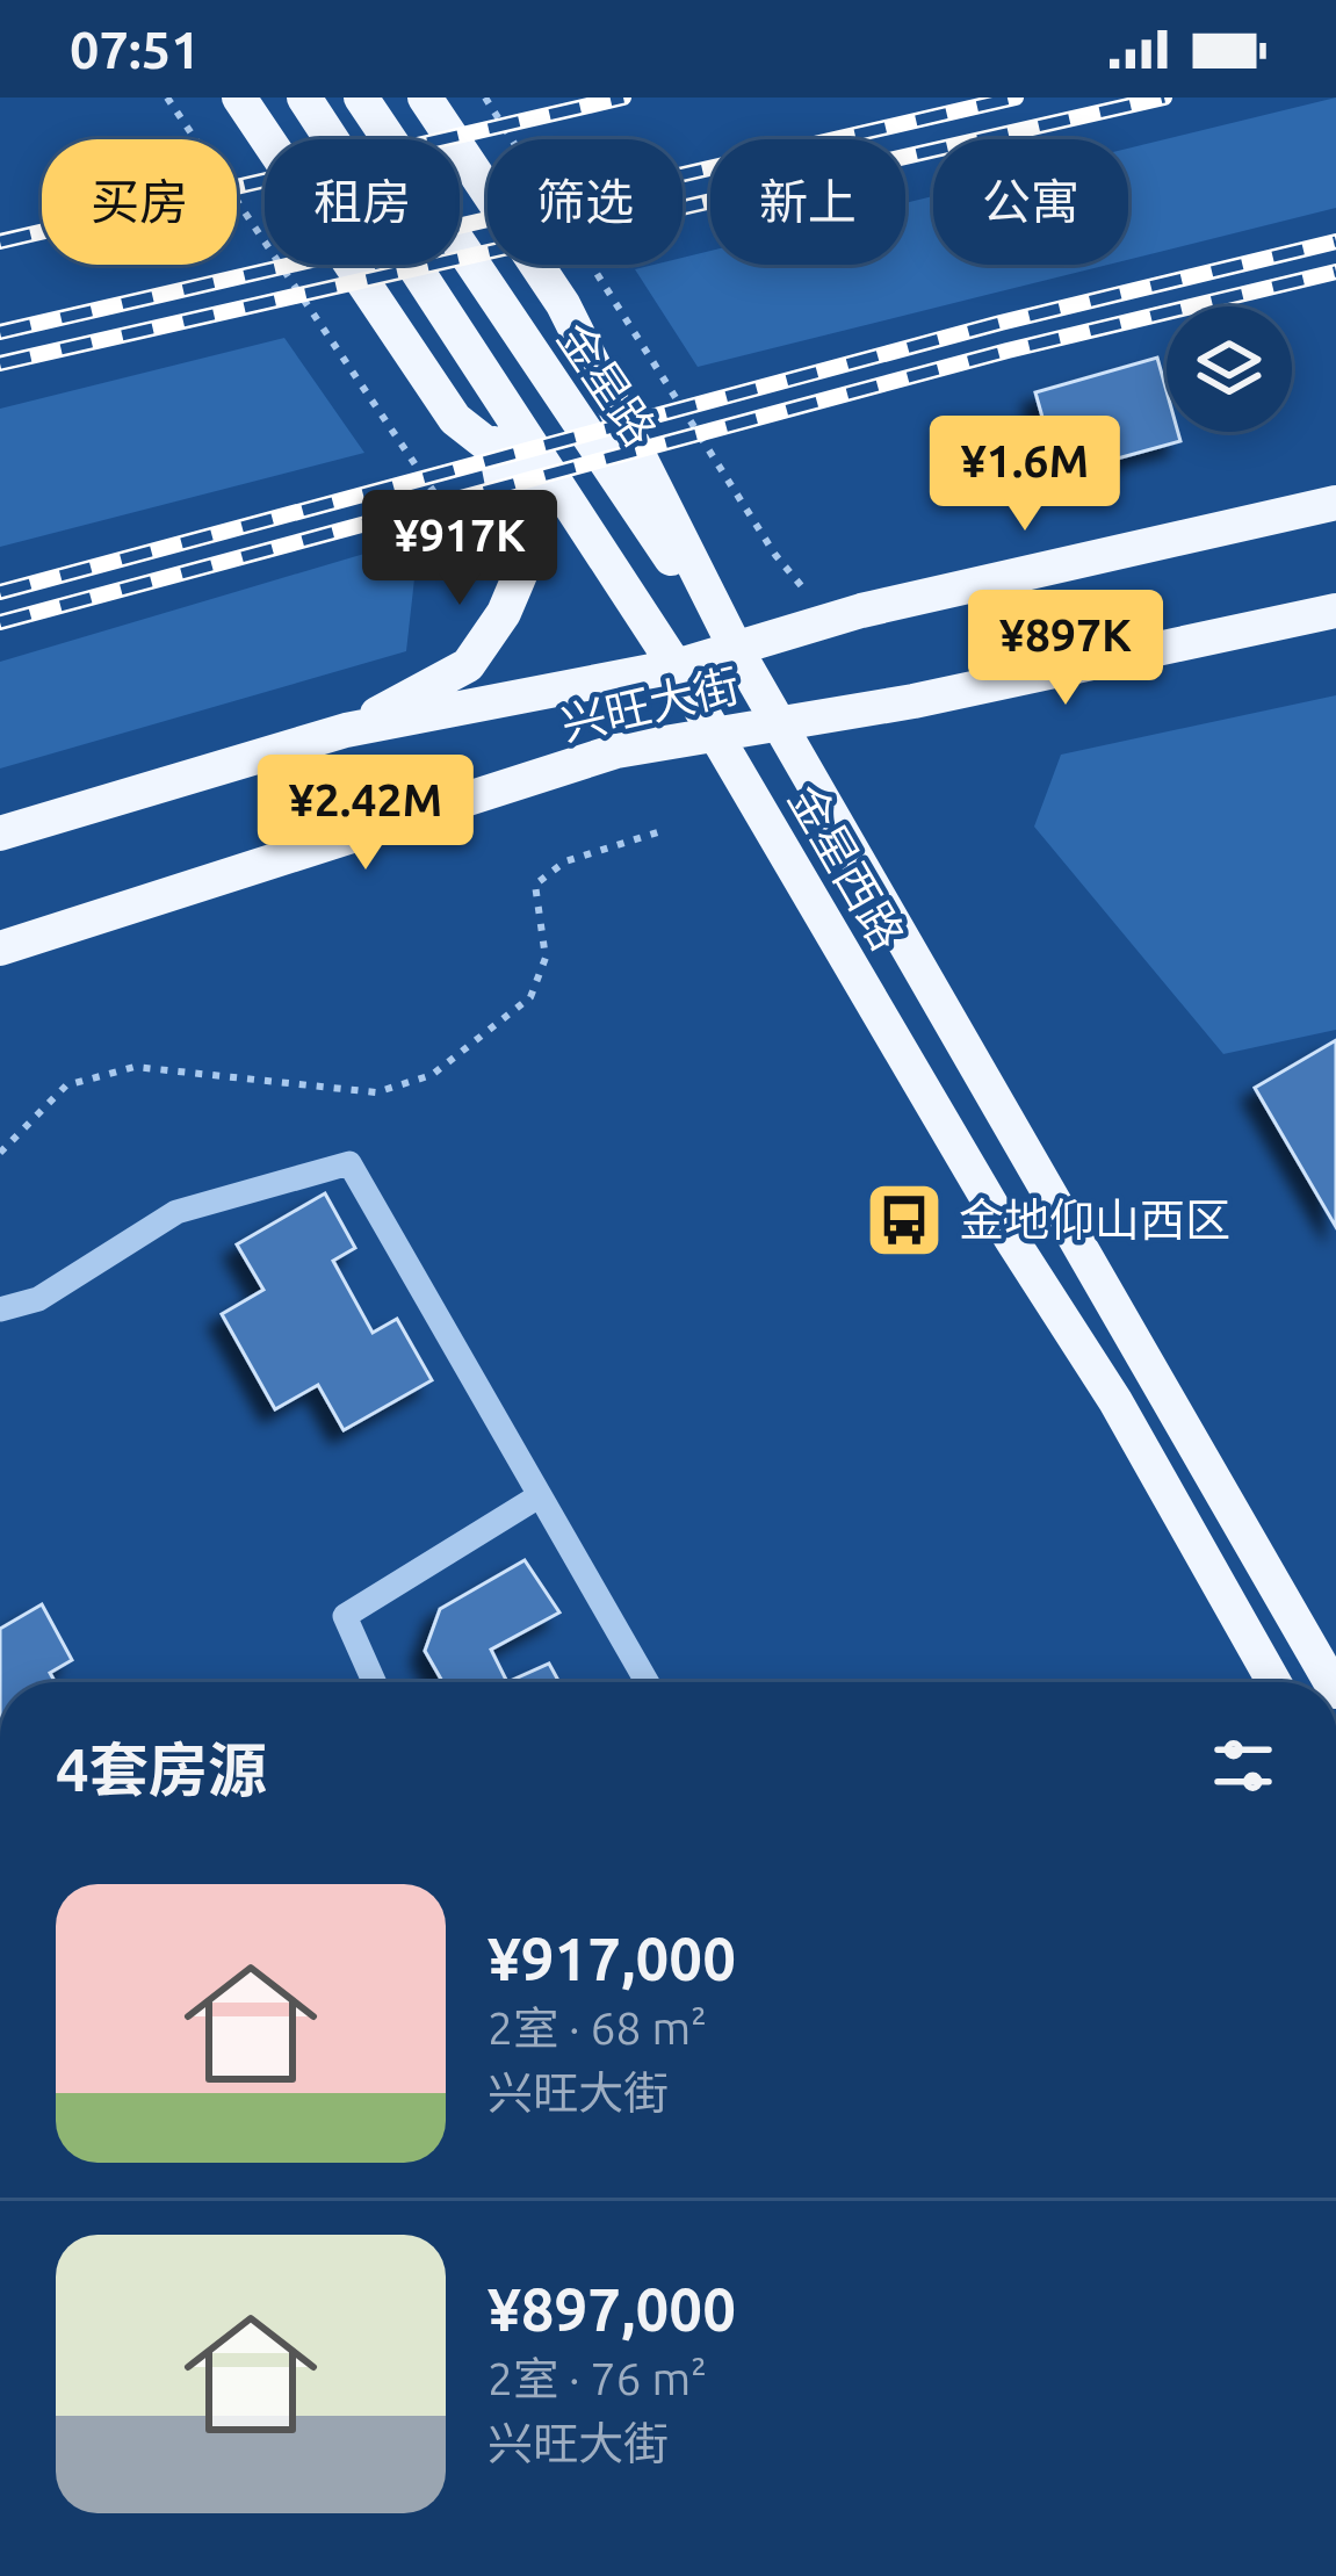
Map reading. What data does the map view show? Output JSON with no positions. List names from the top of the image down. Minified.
{"streets":{"main road":["金星路","兴旺大街","金星西路"]},"crossings":[["金星路","兴旺大街"],["金星路","金星西路"],["兴旺大街","金星西路"]],"places":{"bus stop":["金地仰山西区"]},"page":{"status":"07:51","chip":["买房","租房","筛选","新上","公寓"],"price":["¥1.6M","¥917K","¥897K","¥2.42M"],"heading":"4套房源","list":[{"name":"¥917,000","note":"2室 · 68 m² · 兴旺大街"},{"name":"¥897,000","note":"2室 · 76 m² · 兴旺大街"}]}}
